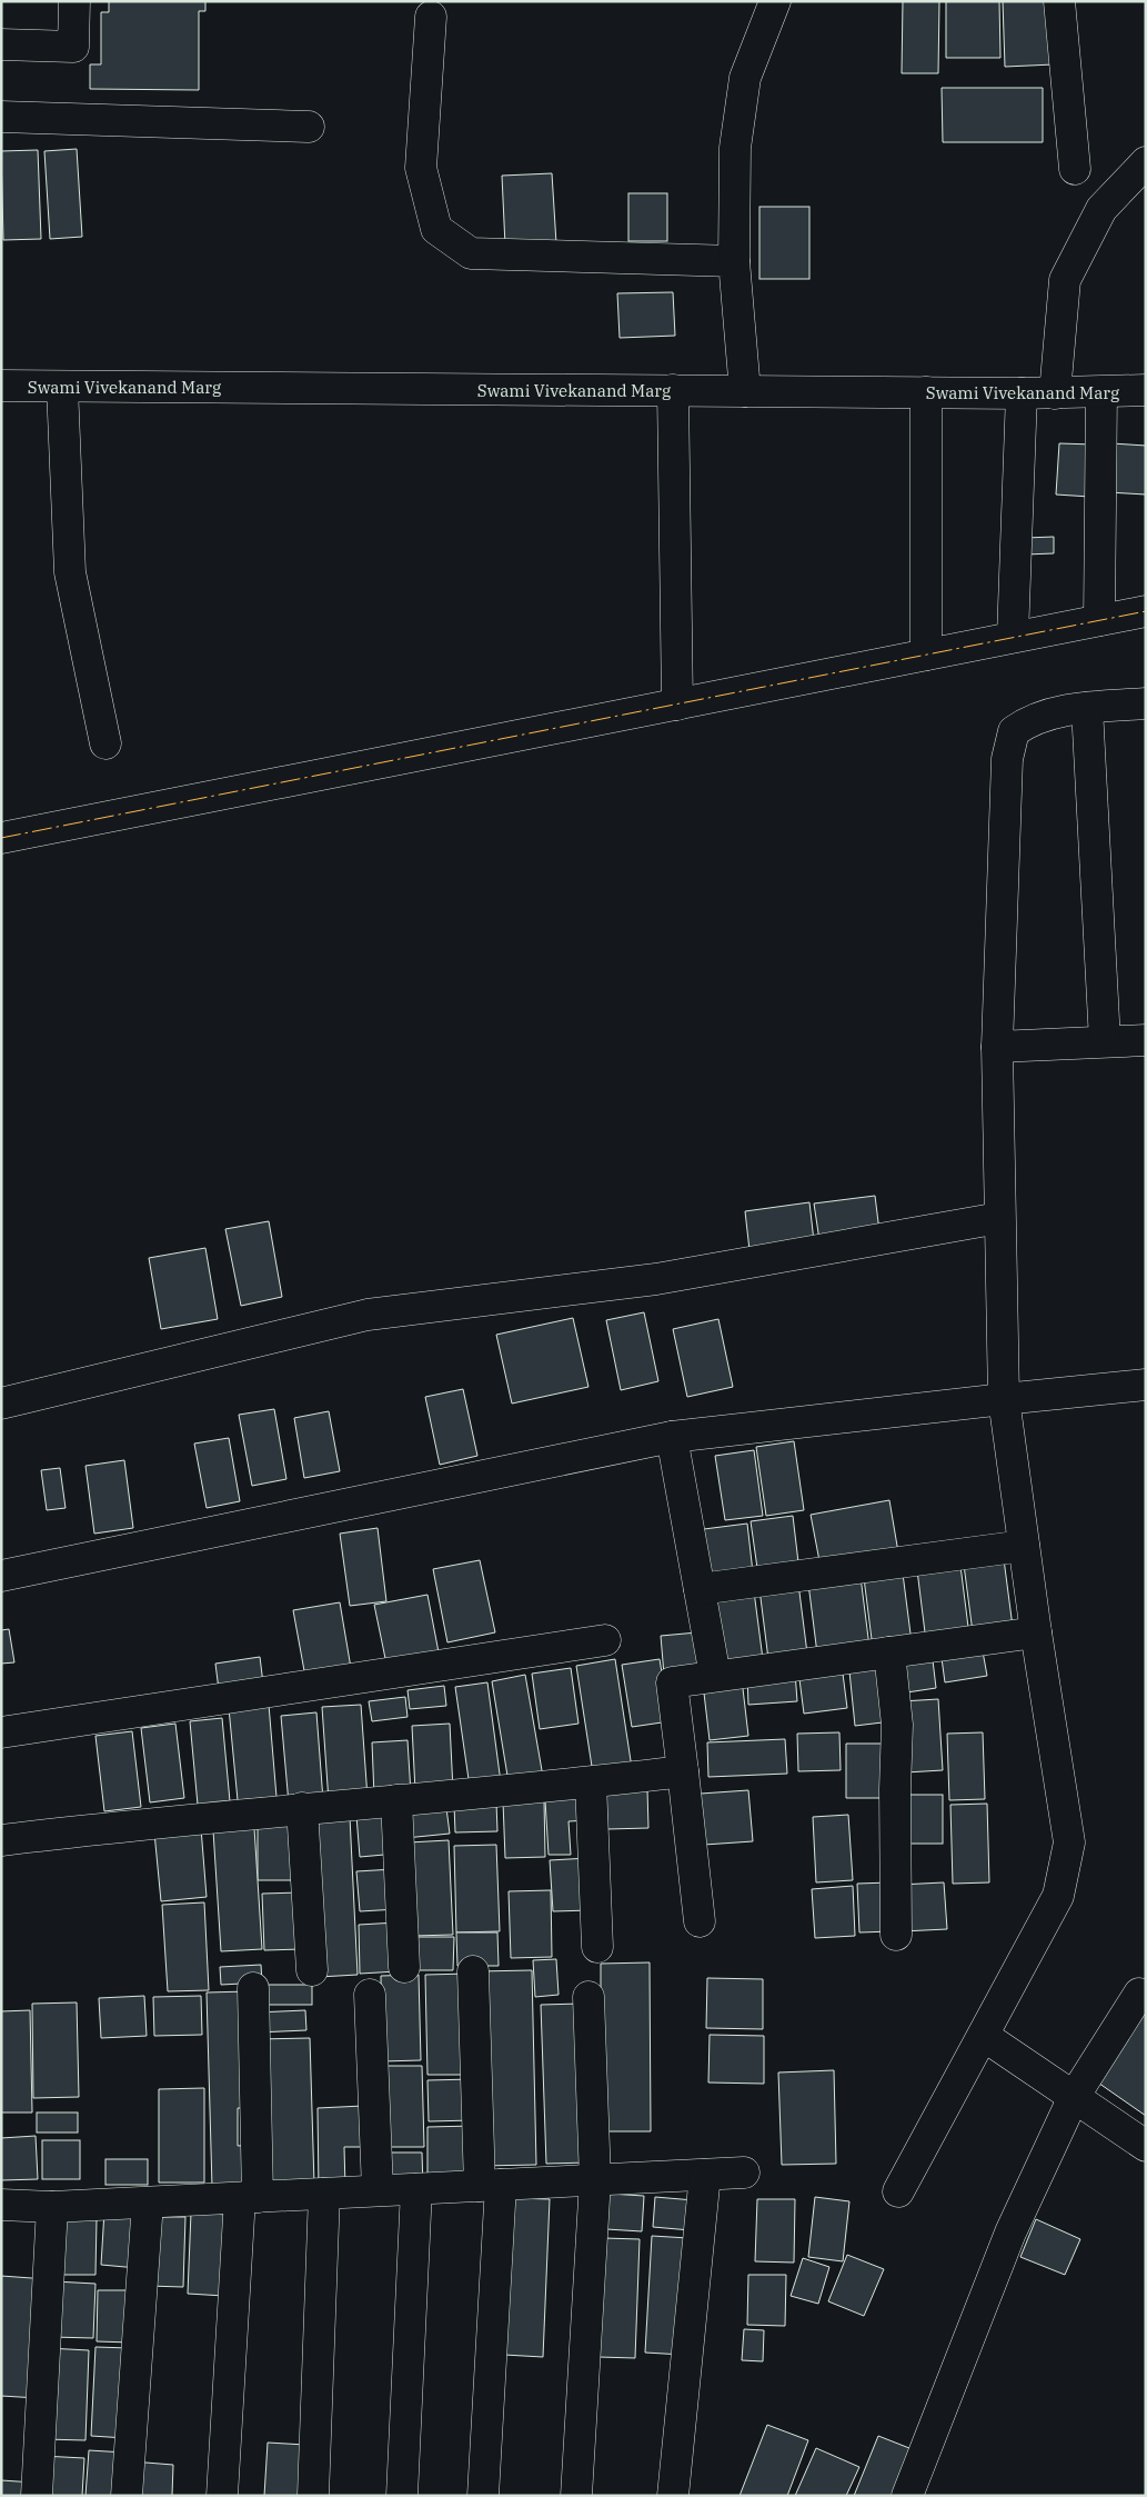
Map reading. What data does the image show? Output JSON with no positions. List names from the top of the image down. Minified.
{"streets":{"street":["Swami Vivekanand Marg"]}}
